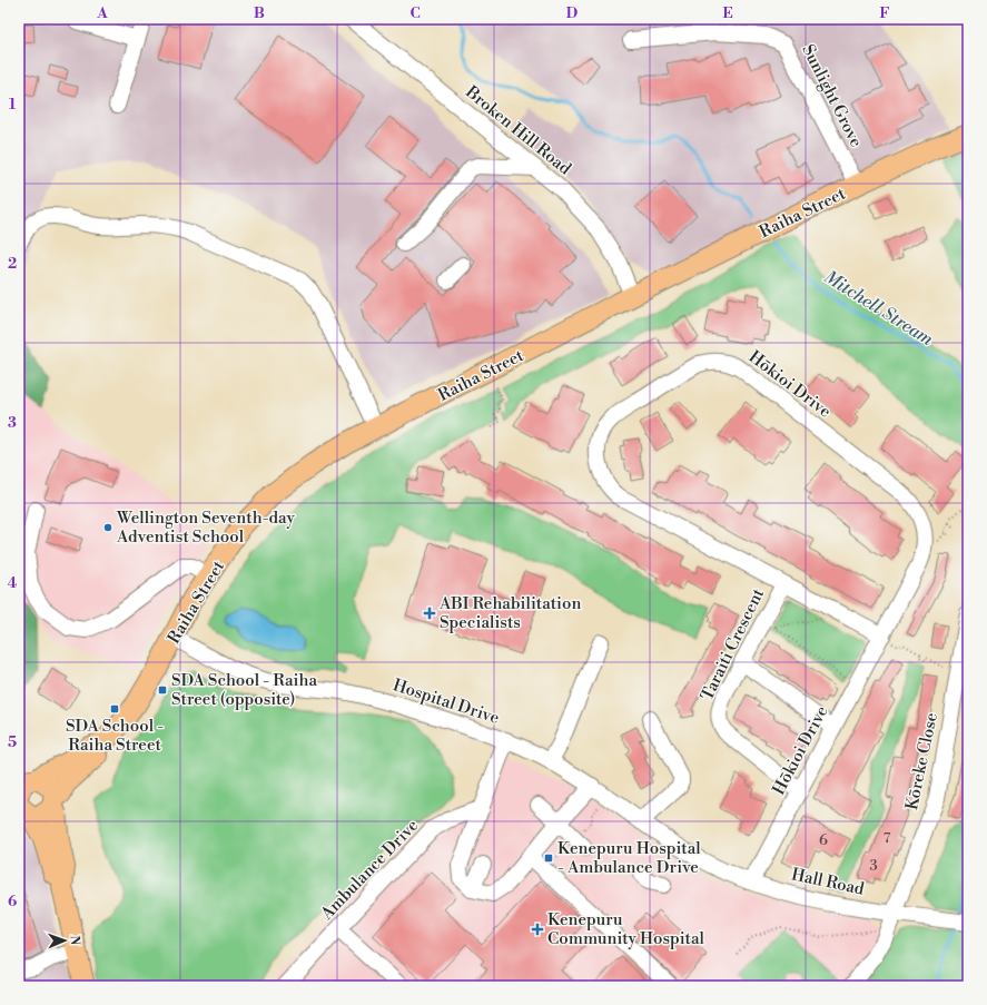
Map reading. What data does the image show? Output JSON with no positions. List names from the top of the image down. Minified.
{"streets":{"main road":["Raiha Street"],"street":["Sunlight Grove","Broken Hill Road","Hōkioi Drive","Taraiti Crescent","Hospital Drive","Kōreke Close","Ambulance Drive","Hall Road"]},"crossings":[["Sunlight Grove","Raiha Street"],["Broken Hill Road","Raiha Street"],["Raiha Street","Hospital Drive"],["Hōkioi Drive","Taraiti Crescent"],["Hōkioi Drive","Hall Road"],["Hospital Drive","Hall Road"],["Kōreke Close","Hall Road"]],"water":["Mitchell Stream"],"places":{"other":["Wellington Seventh-day Adventist School"],"health":["ABI Rehabilitation Specialists","Kenepuru Community Hospital"],"transit":["SDA School - Raiha Street (opposite)","SDA School - Raiha Street","Kenepuru Hospital - Ambulance Drive"]},"house_numbers":["7","6","3"],"north":"right","grid":{"columns":["A","B","C","D","E","F"],"rows":["1","2","3","4","5","6"]}}
